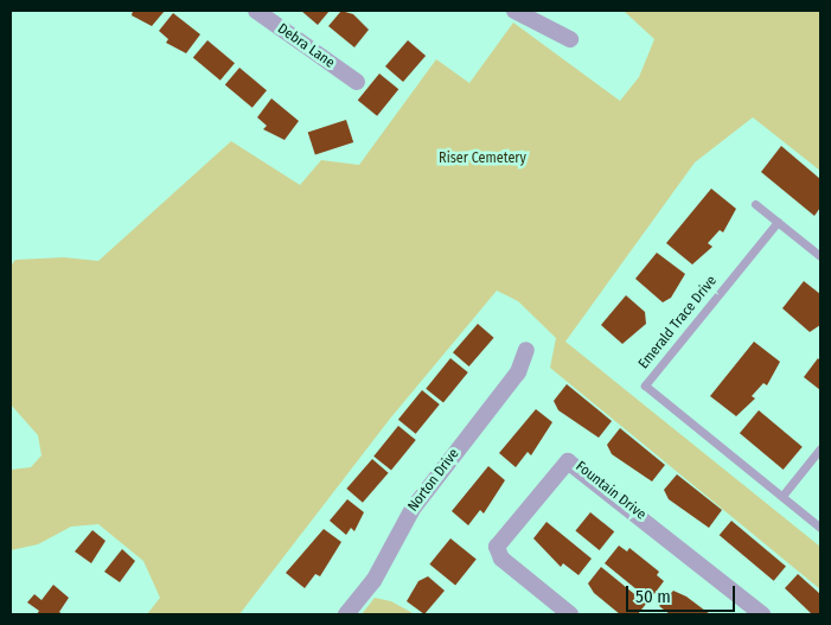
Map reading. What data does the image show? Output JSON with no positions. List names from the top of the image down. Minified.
{"streets":{"street":["Debra Lane","Norton Drive","Fountain Drive"],"lane":["Emerald Trace Drive"]},"parks":["Riser Cemetery"],"scale_bar":"50 m"}
